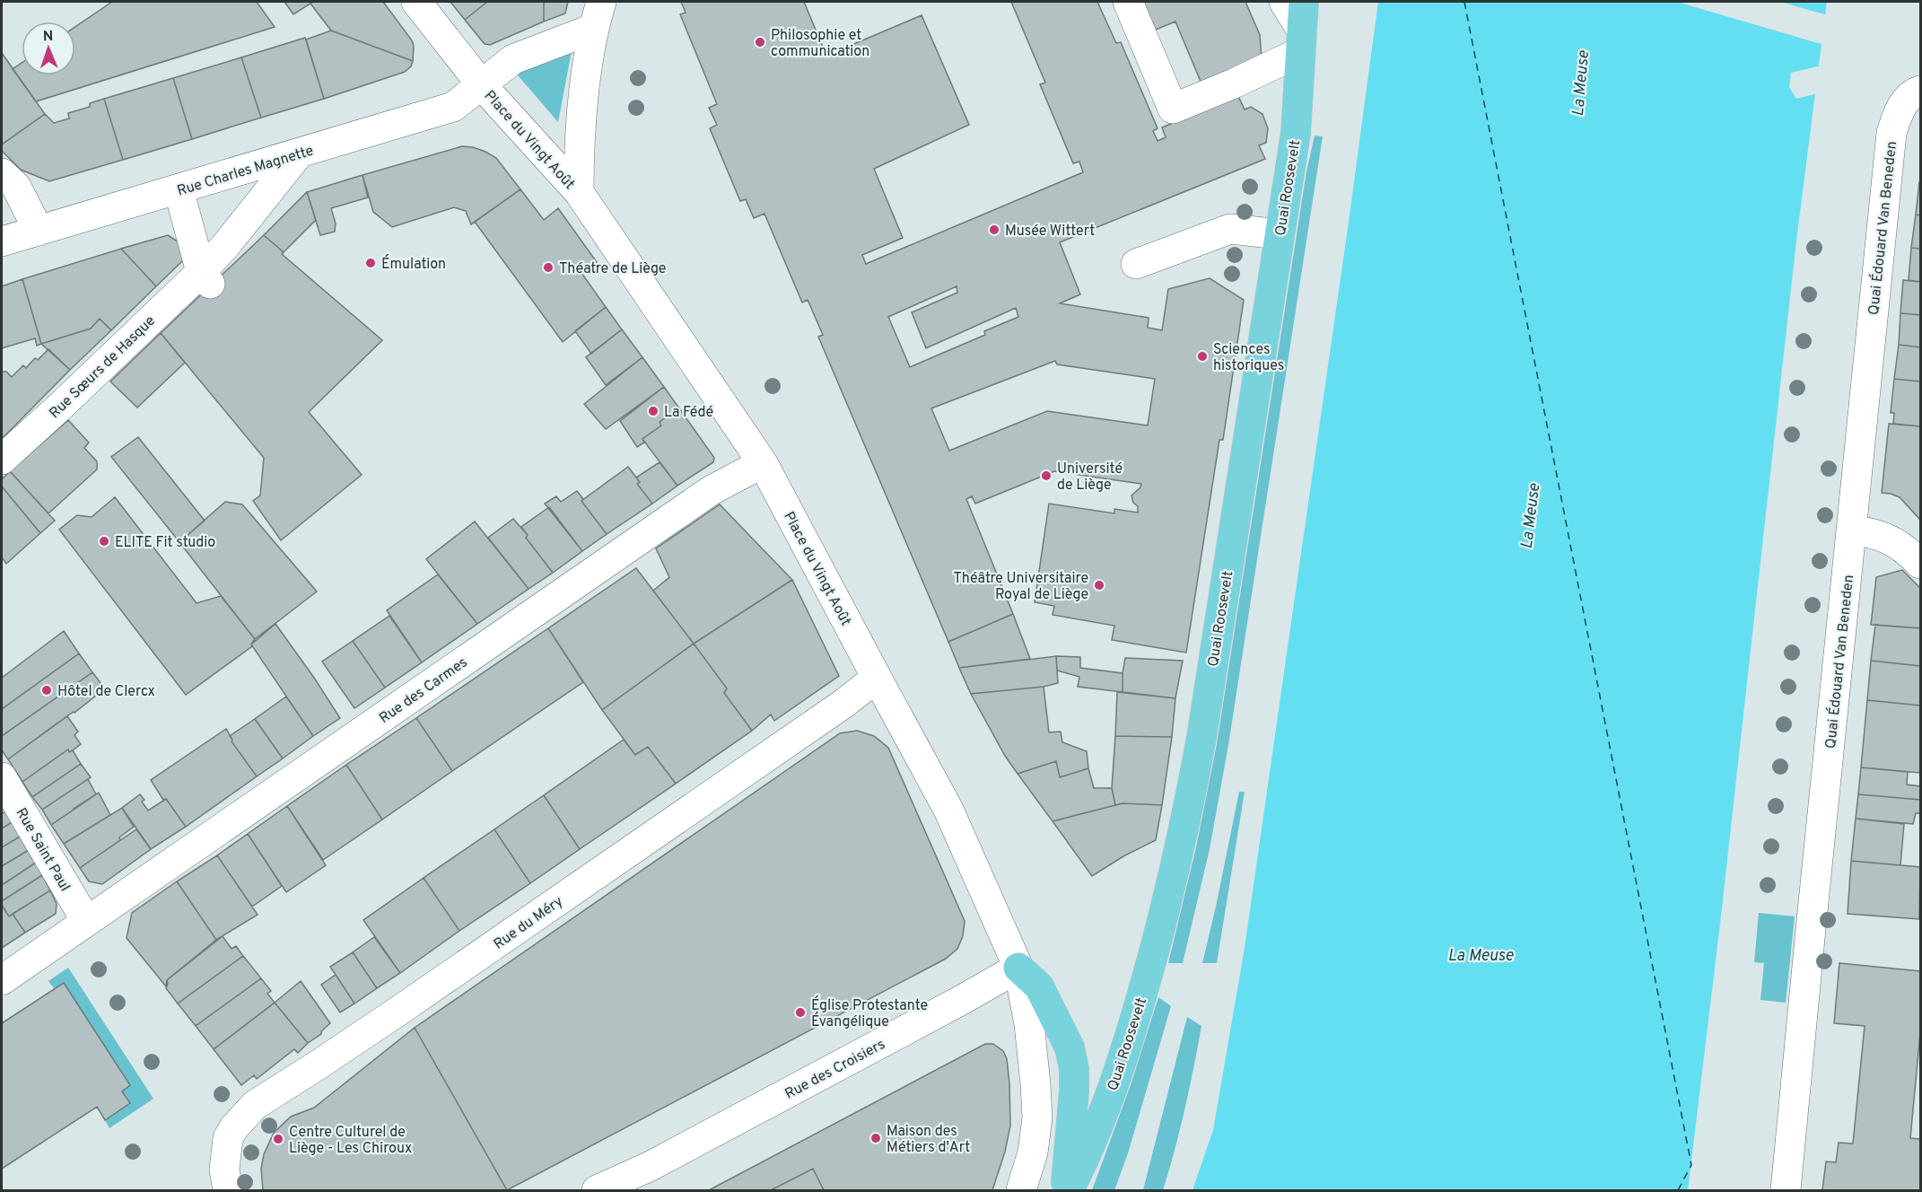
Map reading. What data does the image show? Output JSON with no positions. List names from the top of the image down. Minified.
{"streets":{"main road":["Quai Roosevelt"],"street":["Place du Vingt Août","Rue Charles Magnette","Quai Édouard Van Beneden","Rue Sœurs de Hasque","Rue des Carmes","Rue Saint Paul","Rue du Méry","Rue des Croisiers"]},"crossings":[["Place du Vingt Août","Rue Charles Magnette"],["Place du Vingt Août","Rue des Carmes"],["Place du Vingt Août","Rue du Méry"],["Place du Vingt Août","Rue des Croisiers"],["Rue Charles Magnette","Rue Sœurs de Hasque"],["Rue des Carmes","Rue Saint Paul"]],"water":["La Meuse"],"places":["Philosophie et communication","Musée Wittert","Émulation","Théatre de Liège","Sciences historiques","La Fédé","Université de Liège","ELITE Fit studio","Théâtre Universitaire Royal de Liège","Hôtel de Clercx","Église Protestante Évangélique","Maison des Métiers d'Art","Centre Culturel de Liège - Les Chiroux"],"north":"top"}
